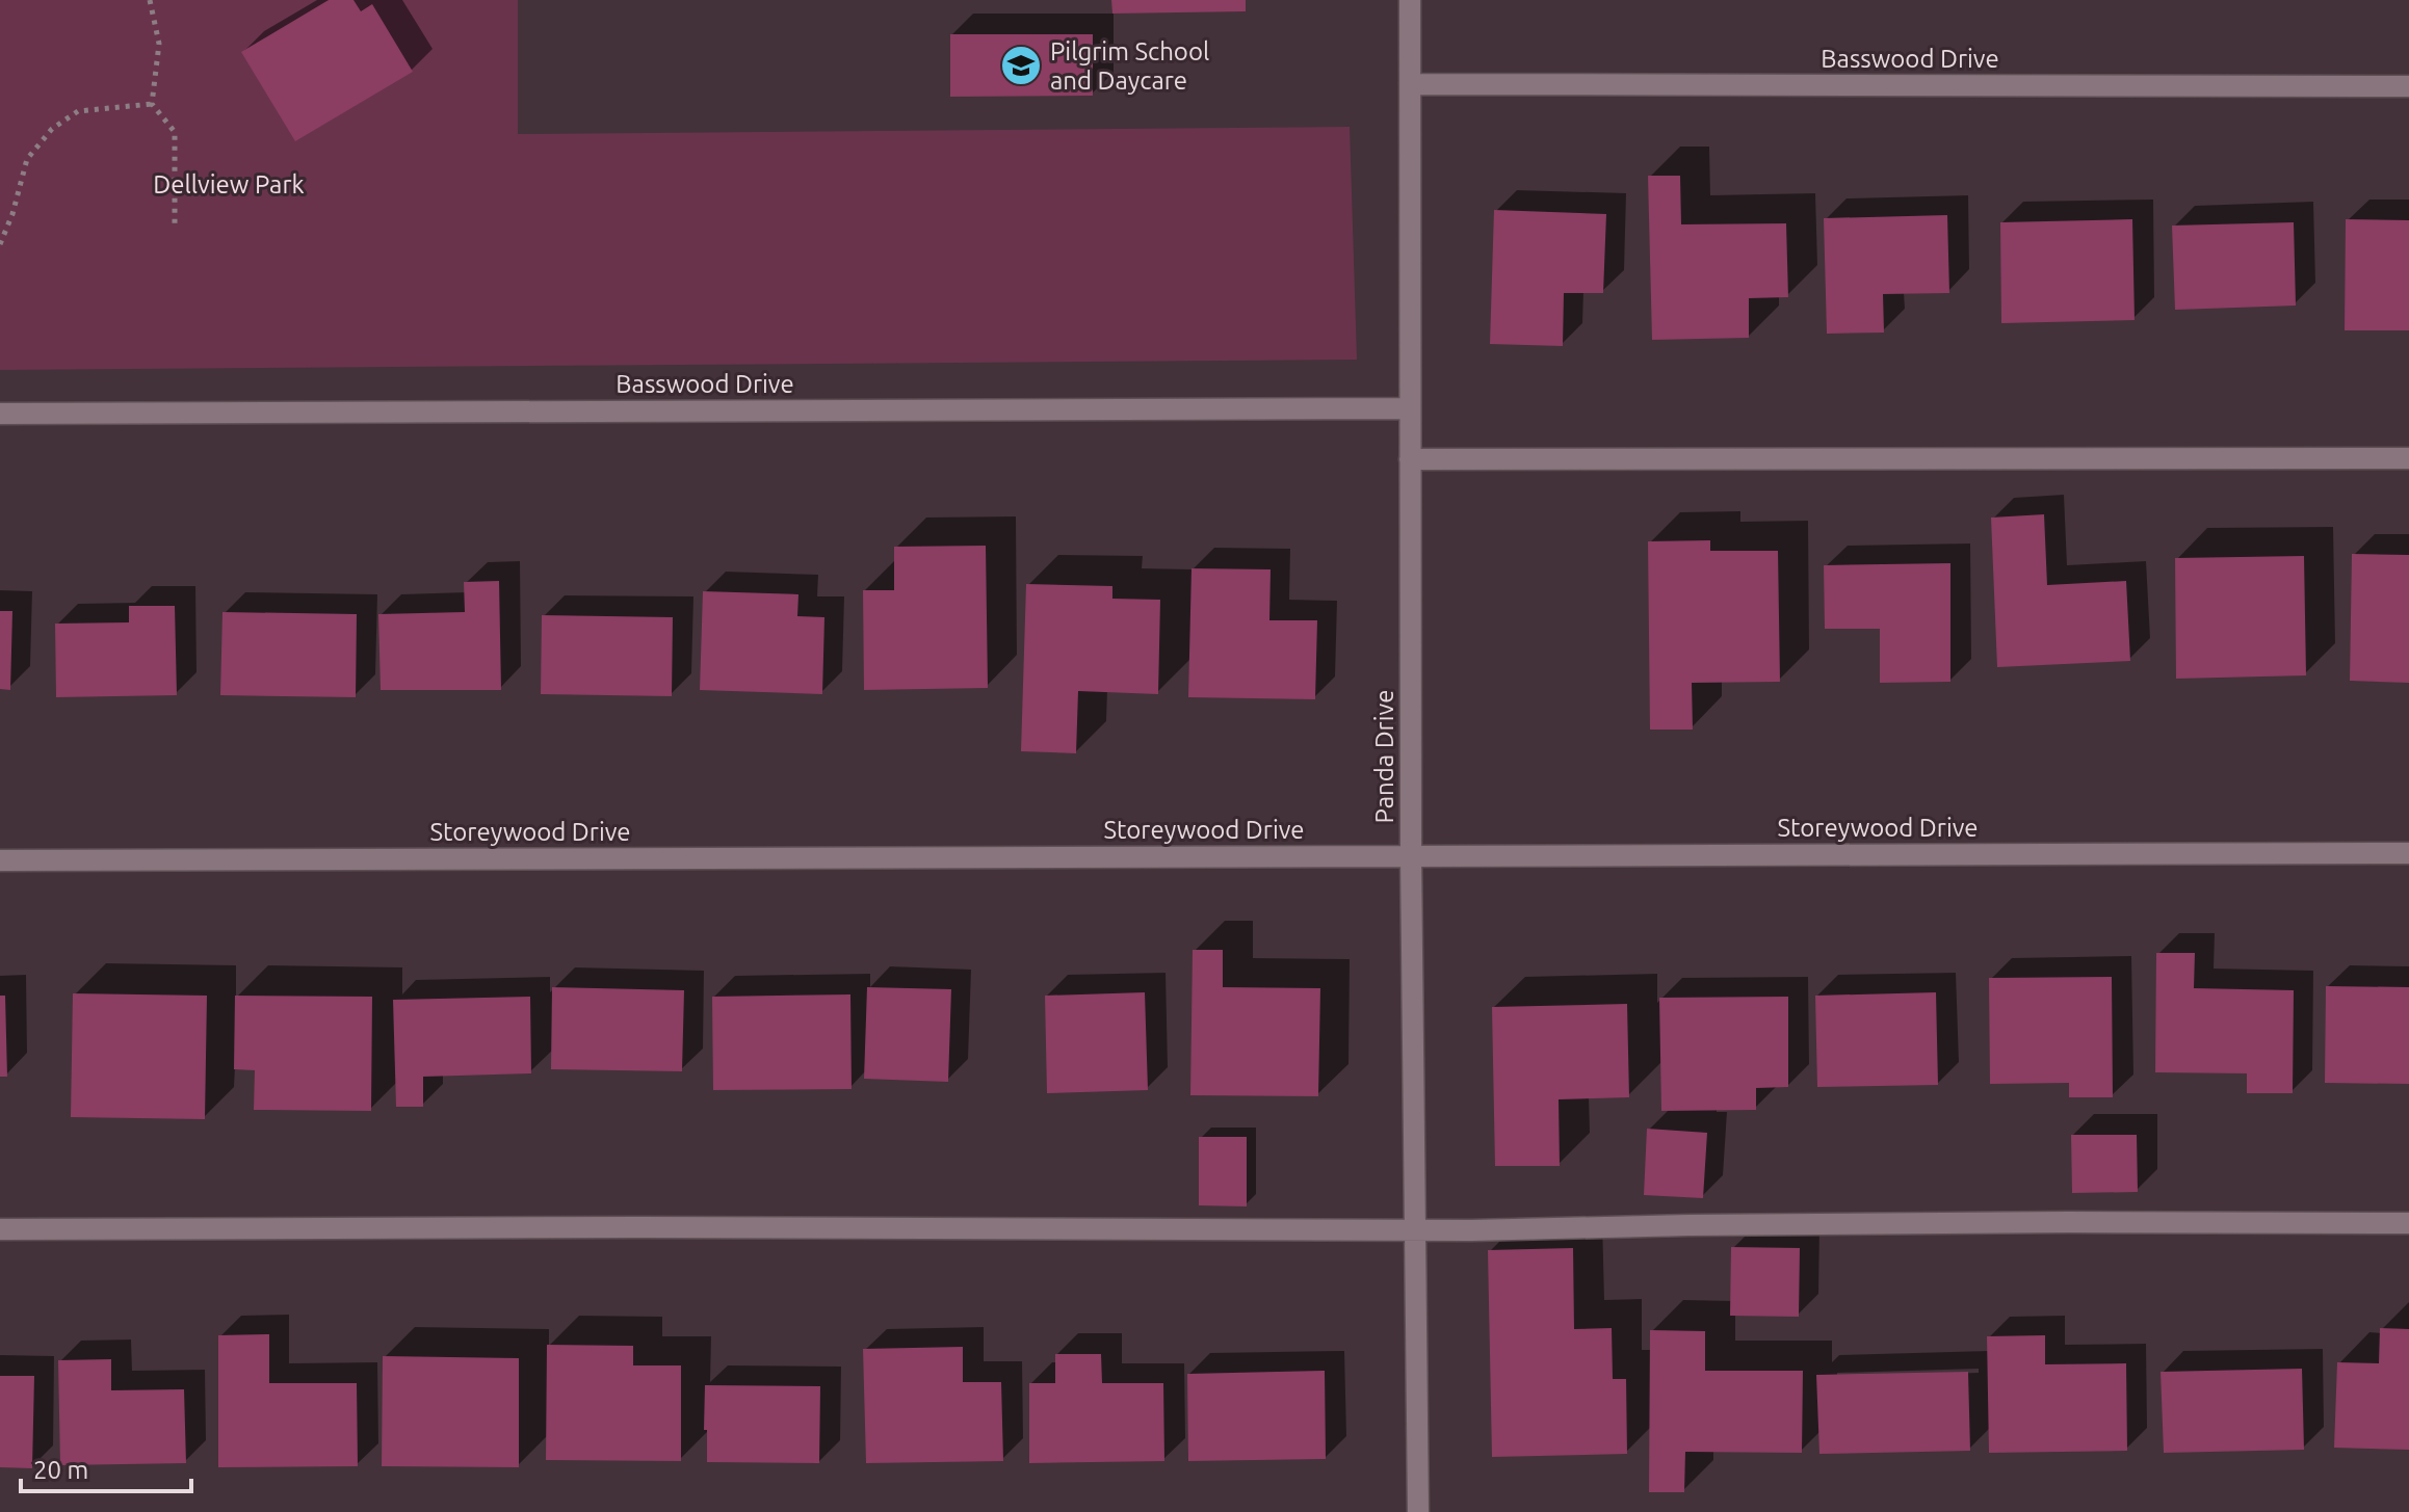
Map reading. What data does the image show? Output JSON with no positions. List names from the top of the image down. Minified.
{"streets":{"street":["Basswood Drive","Panda Drive","Storeywood Drive"]},"crossings":[["Basswood Drive","Panda Drive"],["Panda Drive","Storeywood Drive"]],"parks":["Dellview Park"],"places":{"school or university":["Pilgrim School and Daycare"]},"scale_bar":"20 m"}
